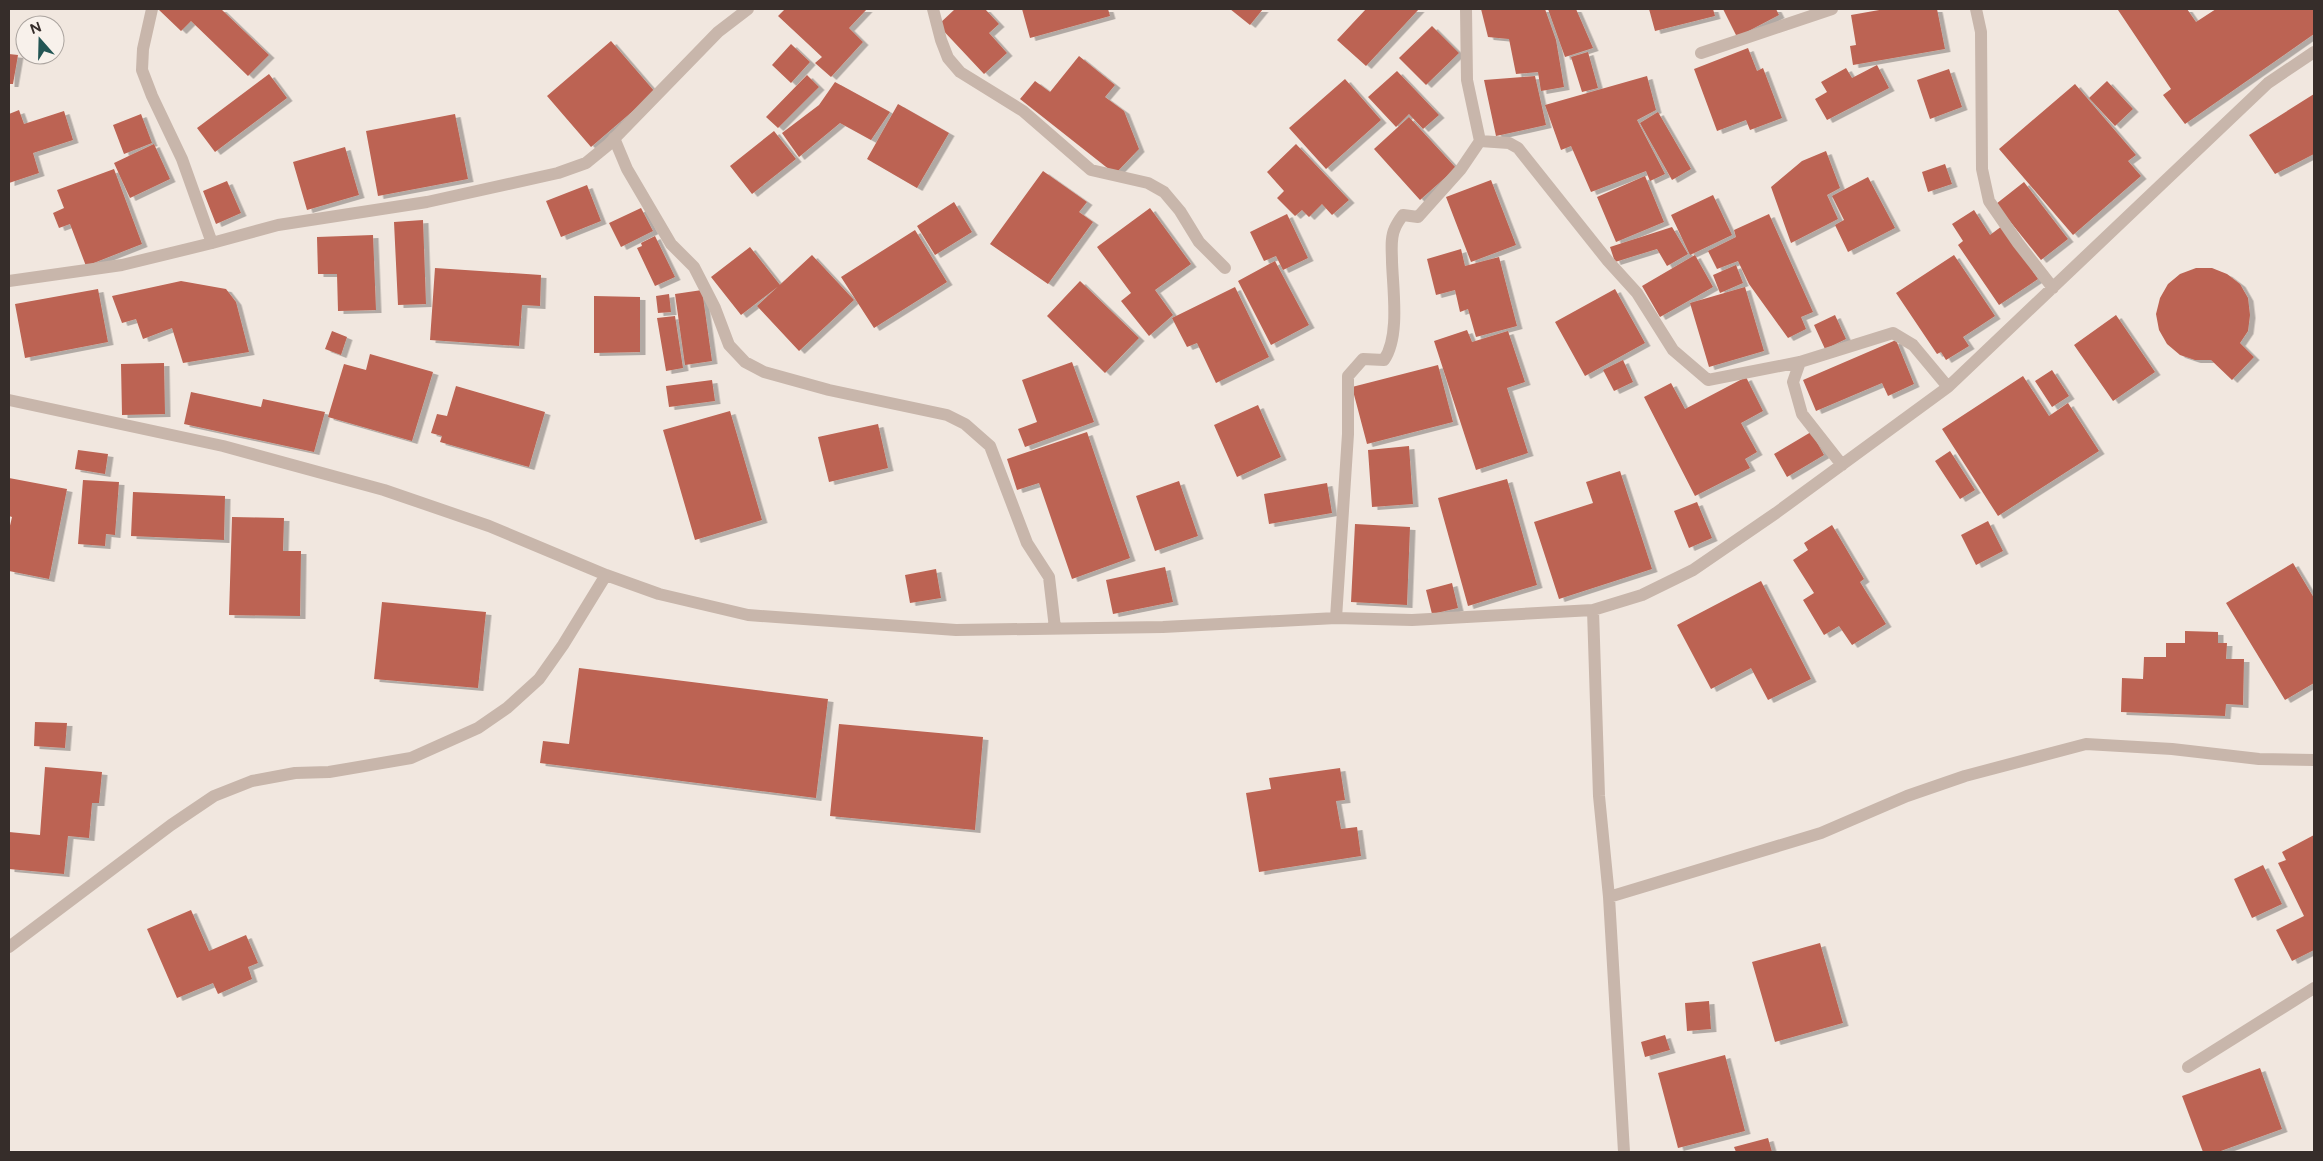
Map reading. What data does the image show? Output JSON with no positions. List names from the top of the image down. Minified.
{"north":"top"}
